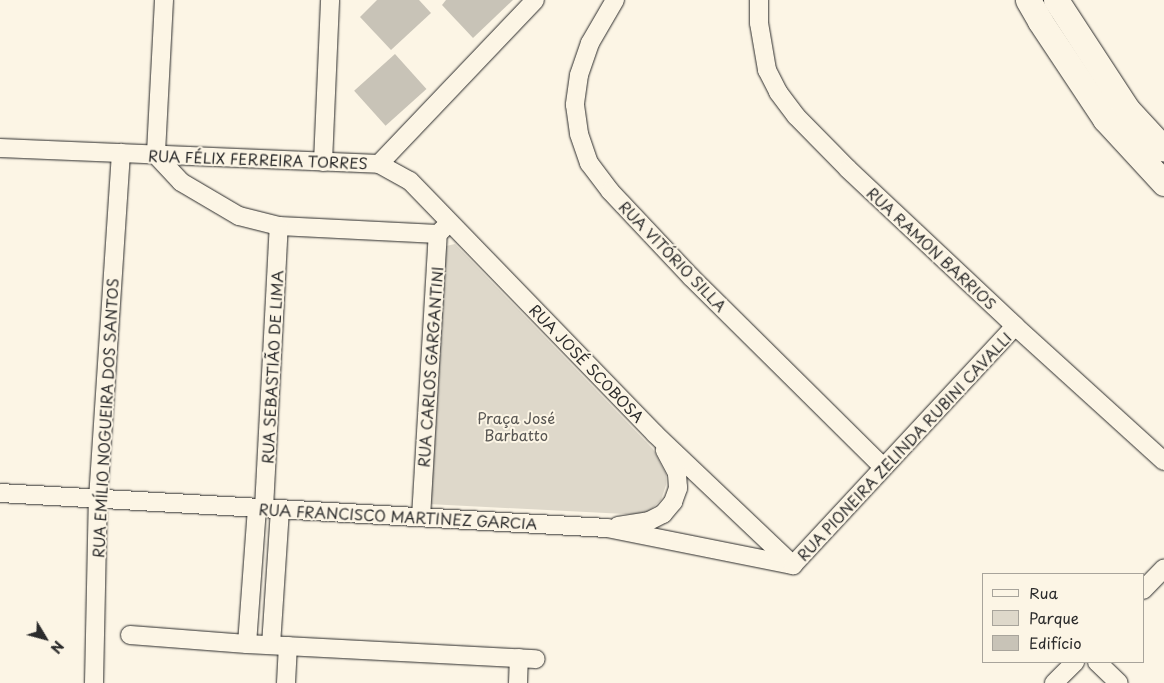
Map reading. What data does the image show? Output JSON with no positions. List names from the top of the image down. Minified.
{"streets":{"street":["RUA FÉLIX FERREIRA TORRES","RUA RAMON BARRIOS","RUA VITÓRIO SILLA","RUA JOSÉ SCOBOSA","RUA SEBASTIÃO DE LIMA","RUA CARLOS GARGANTINI","RUA EMÍLIO NOGUEIRA DOS SANTOS","RUA PIONEIRA ZELINDA RUBINI CAVALLI","RUA FRANCISCO MARTINEZ GARCIA"]},"crossings":[["RUA FÉLIX FERREIRA TORRES","RUA JOSÉ SCOBOSA"],["RUA FÉLIX FERREIRA TORRES","RUA EMÍLIO NOGUEIRA DOS SANTOS"],["RUA RAMON BARRIOS","RUA PIONEIRA ZELINDA RUBINI CAVALLI"],["RUA VITÓRIO SILLA","RUA PIONEIRA ZELINDA RUBINI CAVALLI"],["RUA JOSÉ SCOBOSA","RUA PIONEIRA ZELINDA RUBINI CAVALLI"],["RUA JOSÉ SCOBOSA","RUA FRANCISCO MARTINEZ GARCIA"],["RUA SEBASTIÃO DE LIMA","RUA FRANCISCO MARTINEZ GARCIA"],["RUA CARLOS GARGANTINI","RUA FRANCISCO MARTINEZ GARCIA"],["RUA EMÍLIO NOGUEIRA DOS SANTOS","RUA FRANCISCO MARTINEZ GARCIA"],["RUA PIONEIRA ZELINDA RUBINI CAVALLI","RUA FRANCISCO MARTINEZ GARCIA"]],"parks":["Praça José Barbatto"],"legend":["Rua","Parque","Edifício"],"north":"bottom right"}
